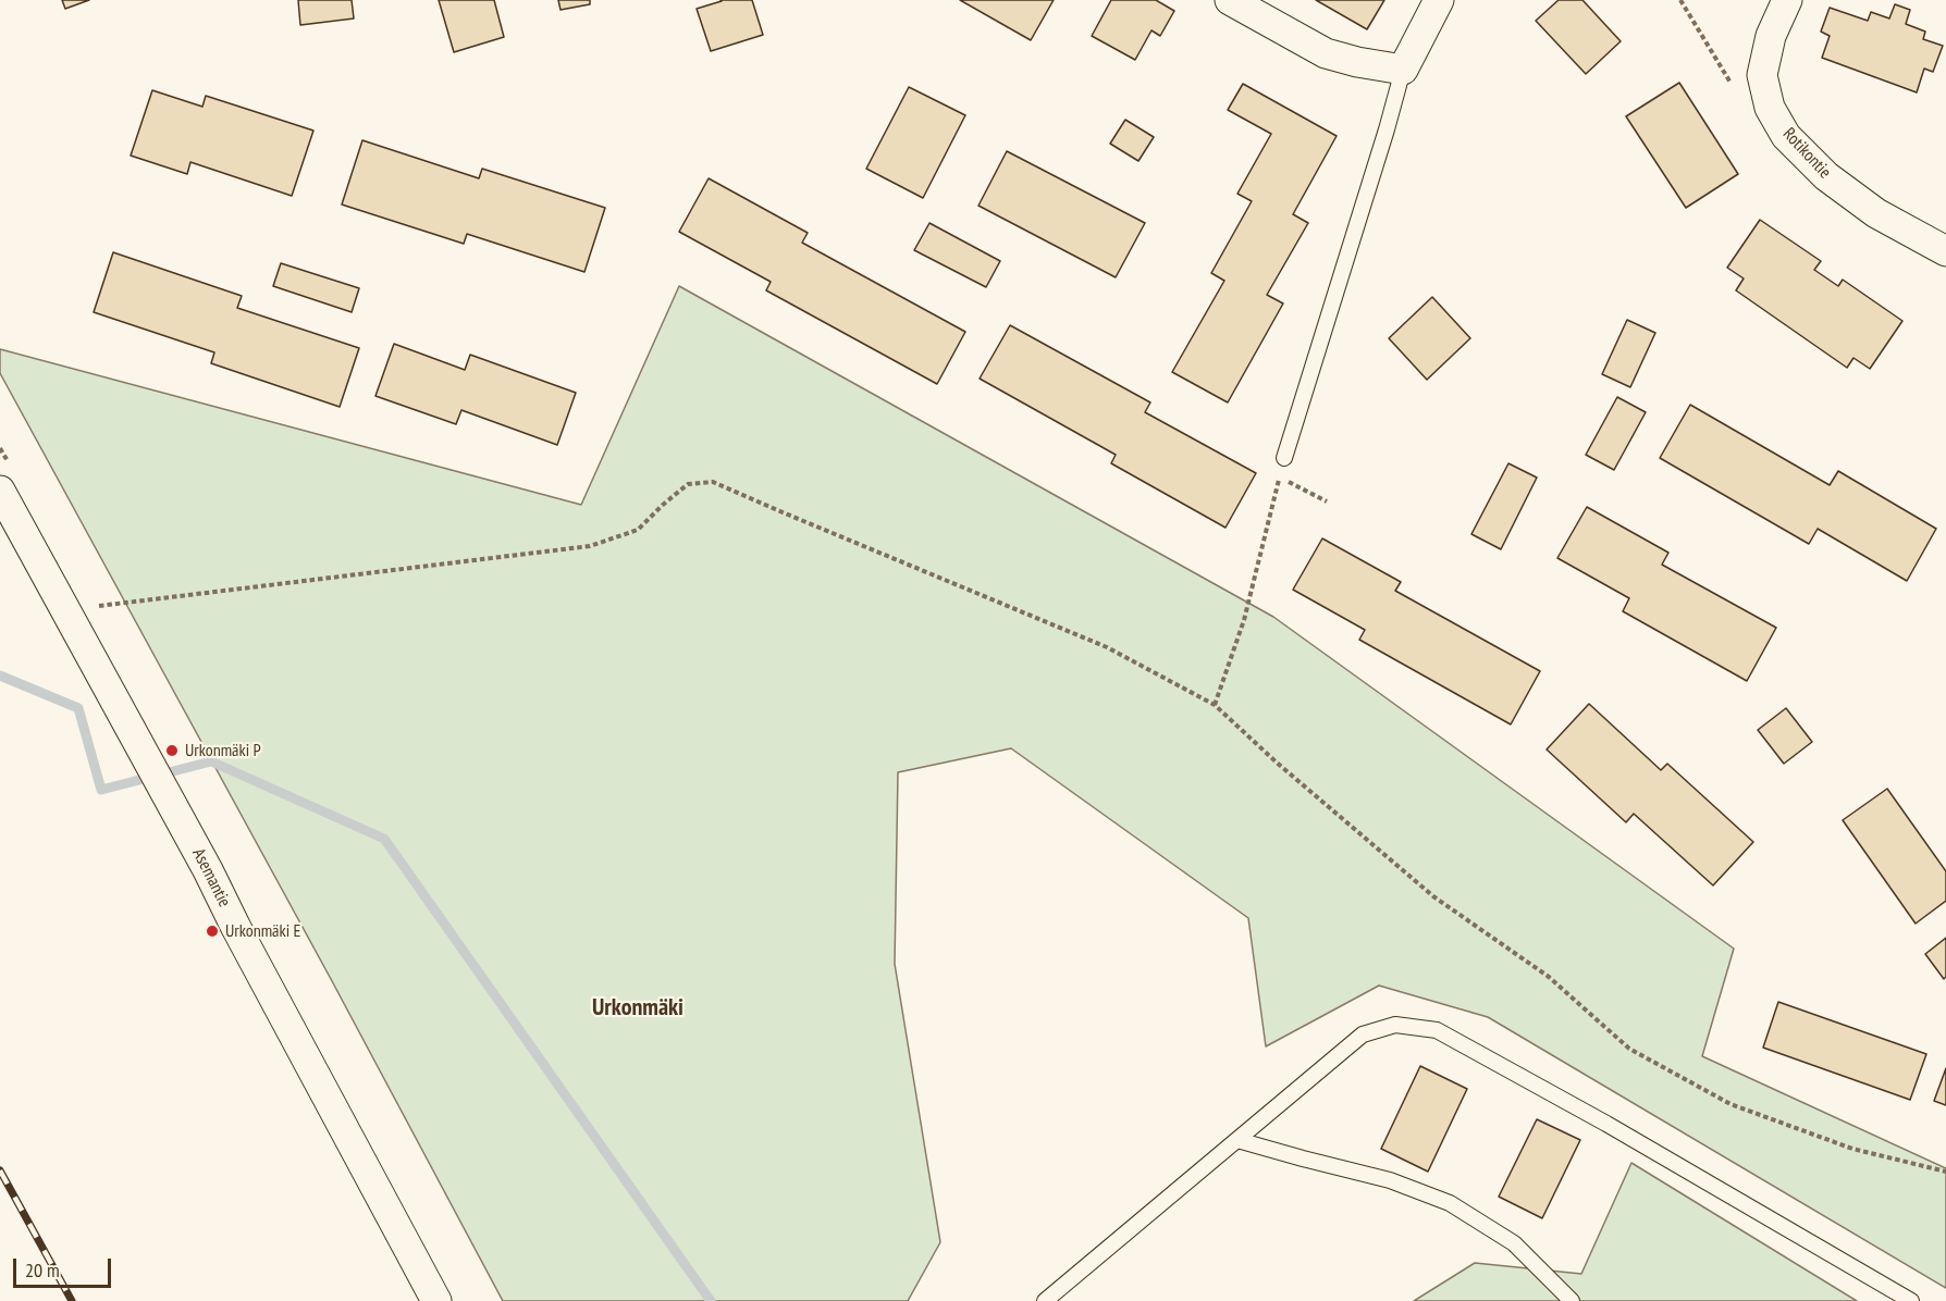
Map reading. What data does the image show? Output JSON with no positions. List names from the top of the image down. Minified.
{"streets":{"street":["Rotikontie","Asemantie"]},"districts":["Urkonmäki"],"places":["Urkonmäki P","Urkonmäki E"],"scale_bar":"20 m"}
